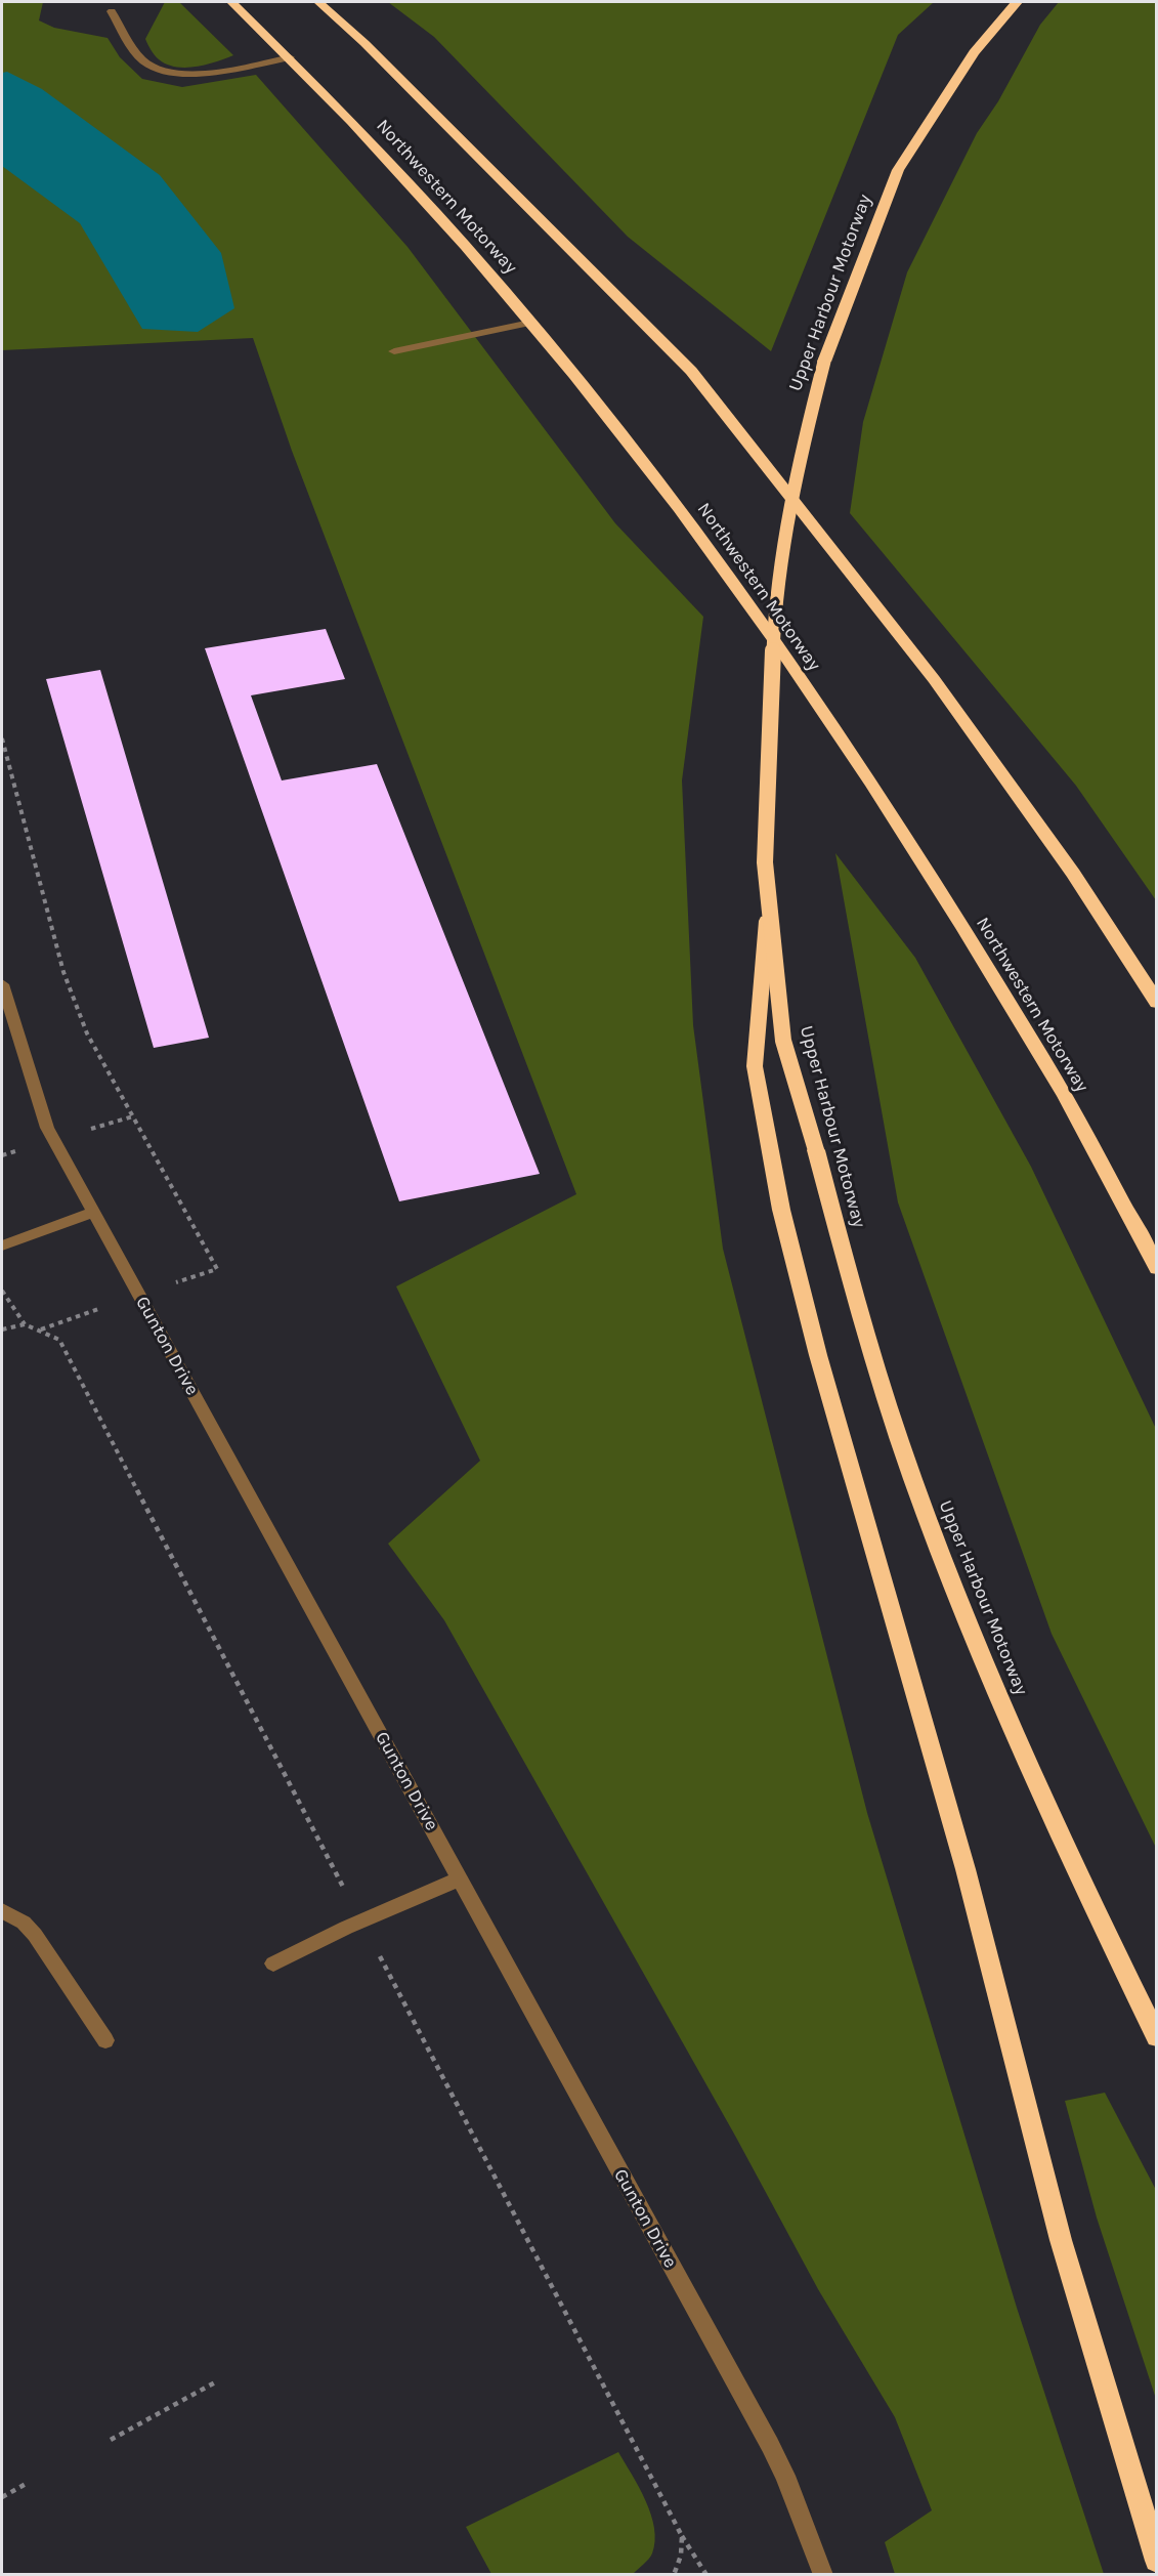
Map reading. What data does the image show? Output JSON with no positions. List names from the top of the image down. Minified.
{"streets":{"highway":["Northwestern Motorway","Upper Harbour Motorway"],"street":["Gunton Drive"]}}
